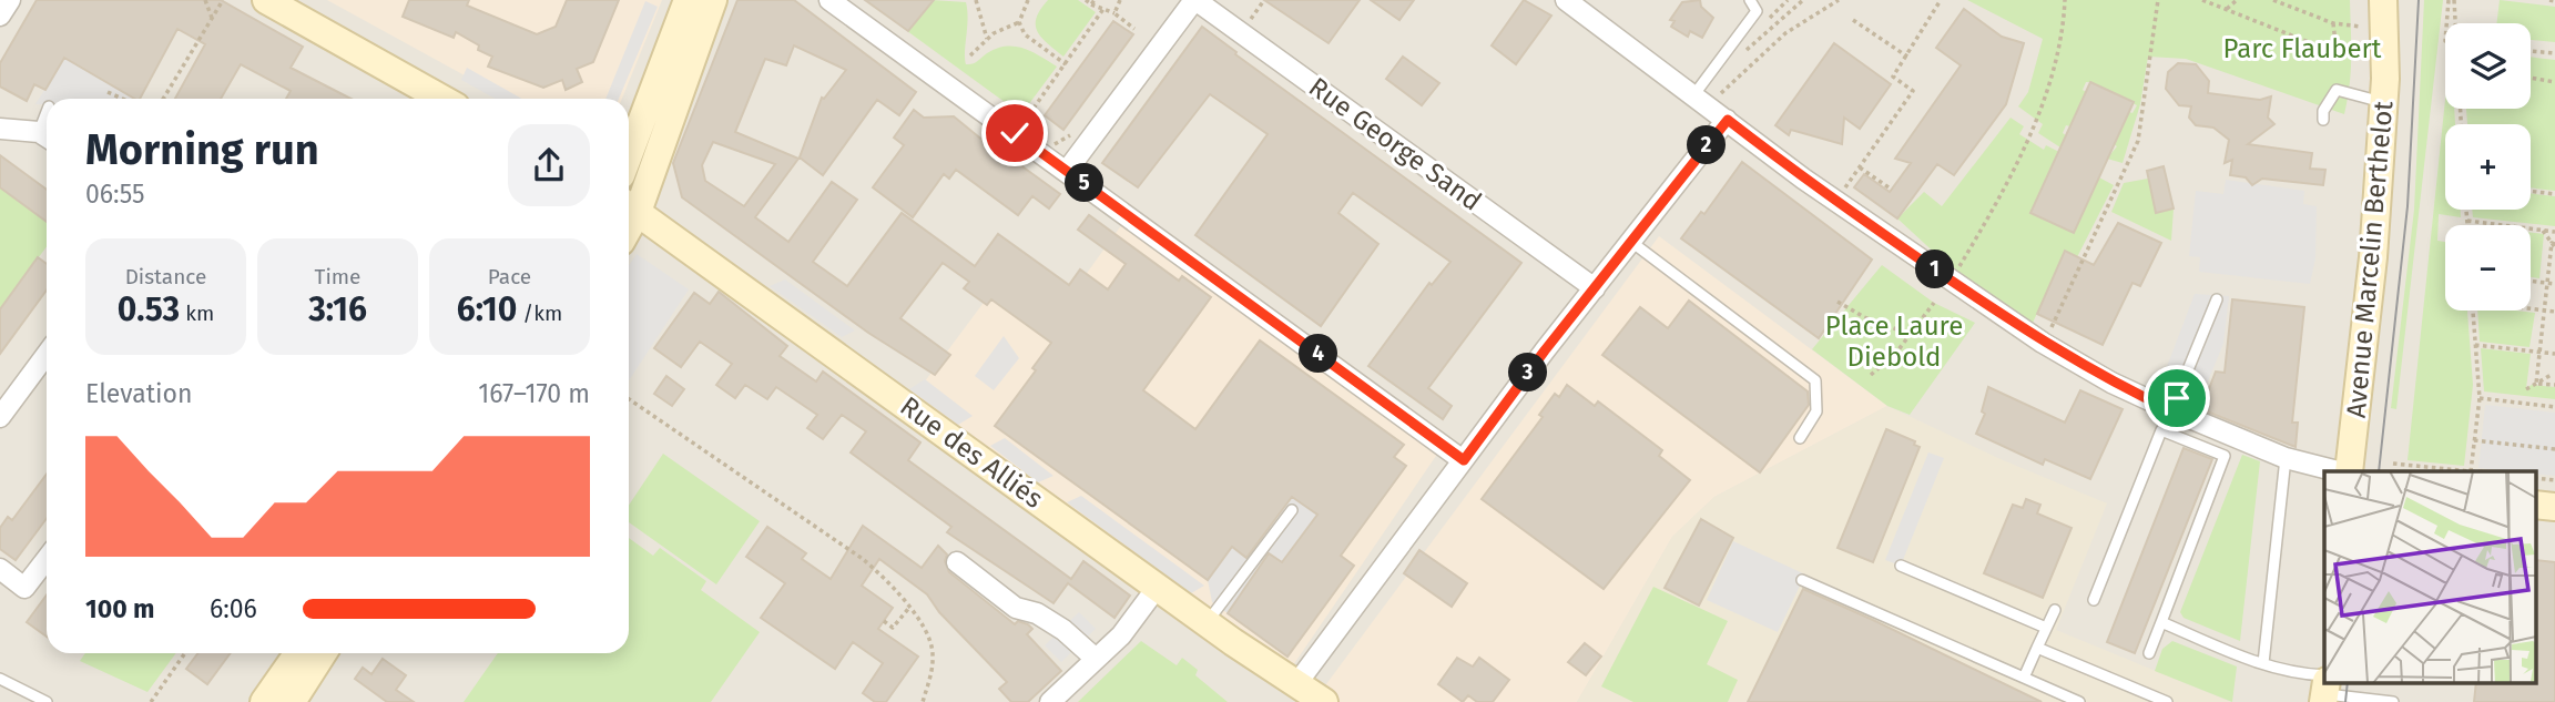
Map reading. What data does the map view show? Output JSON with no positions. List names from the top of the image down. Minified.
{"streets":{"main road":["Avenue Marcelin Berthelot","Rue des Alliés"],"street":["Rue George Sand"]},"parks":["Parc Flaubert","Place Laure Diebold"],"page":{"map_buttons":["+","−"],"heading":["Morning run","06:55"],"pins":["2","5","1","4","3"],"stats":[["Distance","0.53 km"],["Time","3:16"],["Pace","6:10 /km"]],"chart":["Elevation","167–170 m"],"list":[{"name":"100 m","note":"6:06"}]}}
